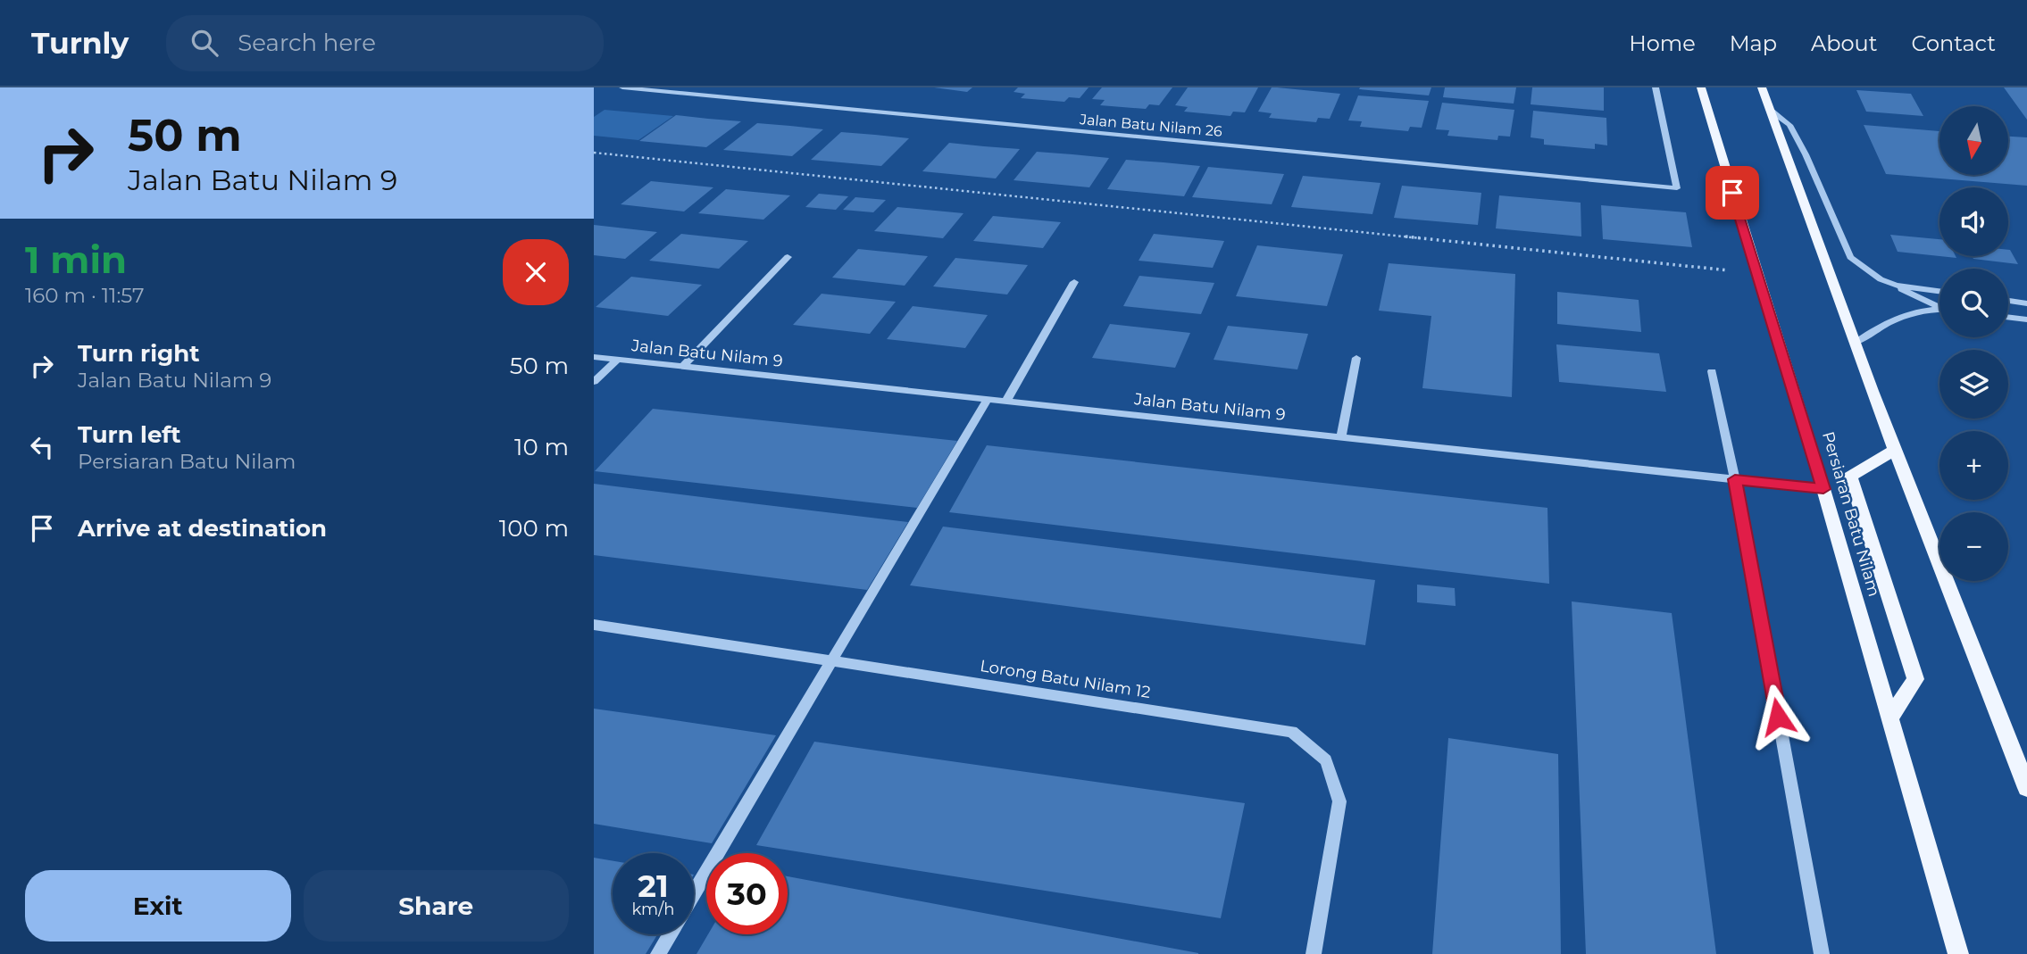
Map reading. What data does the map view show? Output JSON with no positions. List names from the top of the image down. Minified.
{"streets":{"main road":["Persiaran Batu Nilam"],"street":["Jalan Batu Nilam 26","Jalan Batu Nilam 9","Lorong Batu Nilam 12"]},"crossings":[["Jalan Batu Nilam 9","Persiaran Batu Nilam"]],"north":"bottom","page":{"header":"Turnly","search":"Search here","nav":["Home","Map","About","Contact"],"turn":["50 m","Jalan Batu Nilam 9"],"map_buttons":["+","−"],"heading":["1 min","160 m · 11:57"],"list":[{"name":"Turn right","note":"Jalan Batu Nilam 9","value":"50 m"},{"name":"Turn left","note":"Persiaran Batu Nilam","value":"10 m"},{"name":"Arrive at destination","value":"100 m"}],"speed":"21 km/h","limit":"30","buttons":["Exit","Share"]}}
